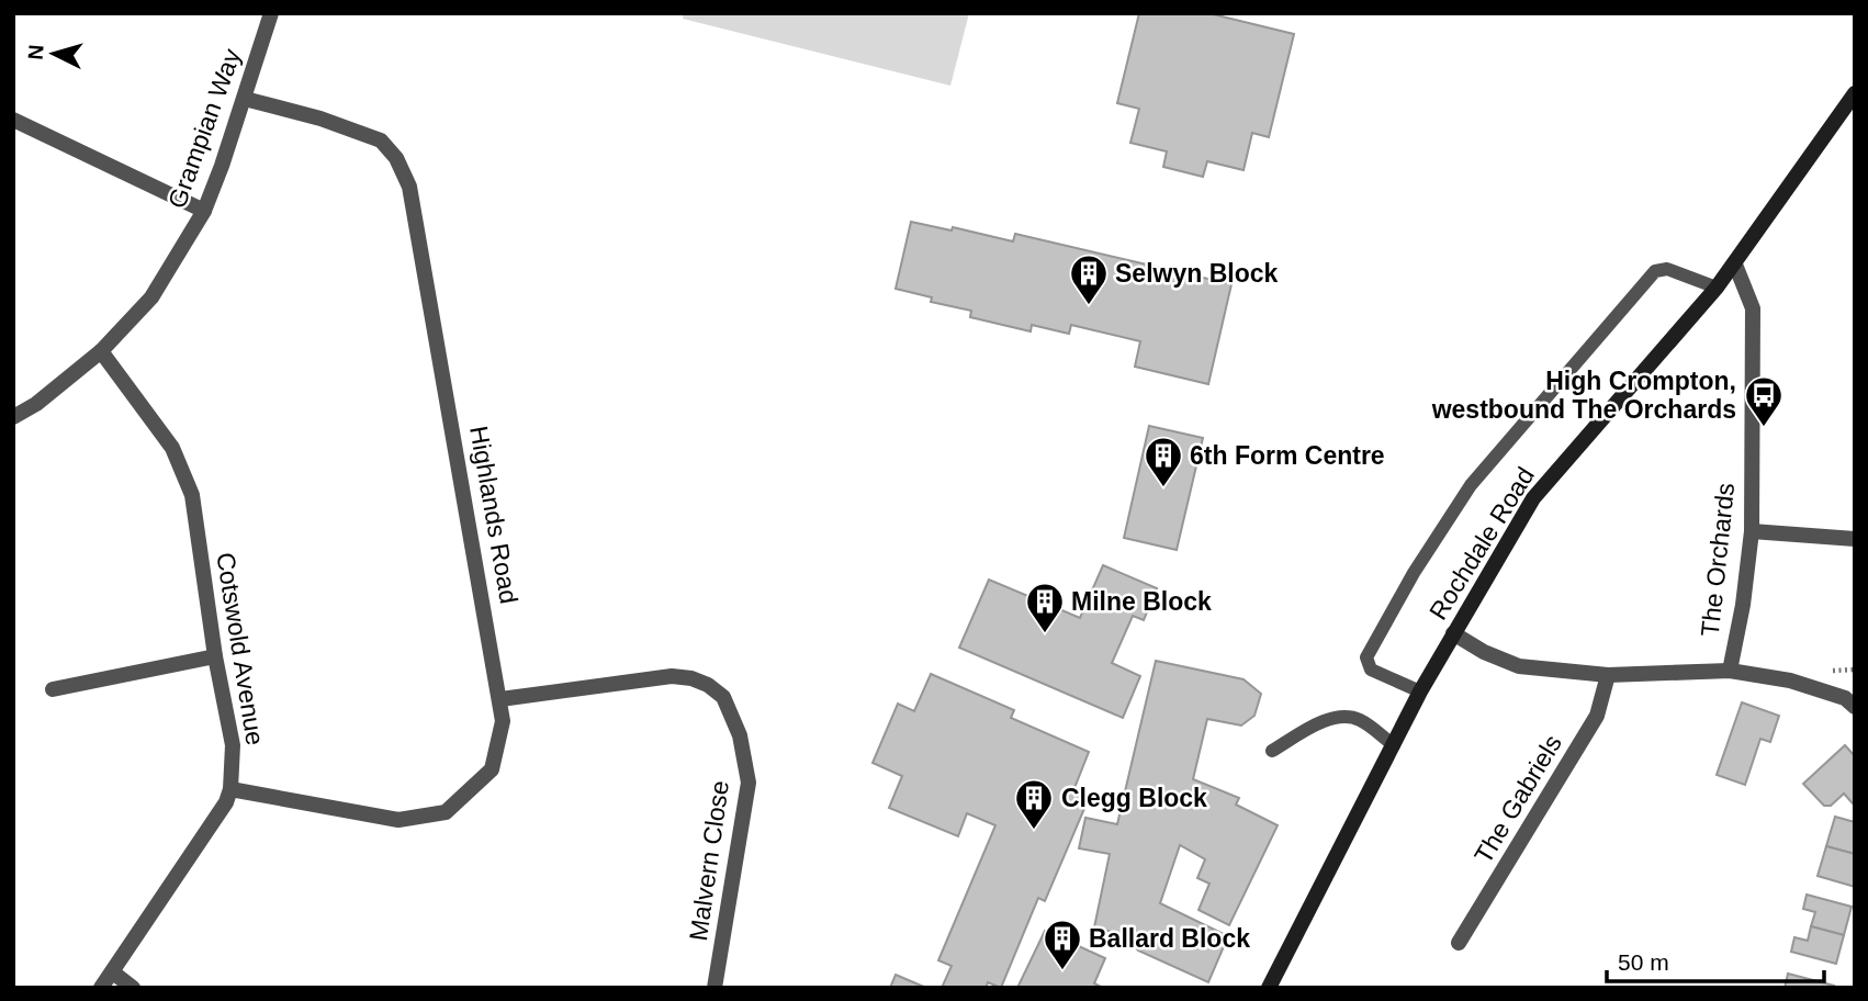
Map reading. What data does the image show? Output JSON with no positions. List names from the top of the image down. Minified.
{"streets":{"main road":["Rochdale Road"],"street":["Grampian Way","Highlands Road","The Orchards","Cotswold Avenue","The Gabriels","Malvern Close"]},"crossings":[["Grampian Way","Highlands Road"],["Grampian Way","Cotswold Avenue"],["Highlands Road","Cotswold Avenue"],["Highlands Road","Malvern Close"],["Rochdale Road","The Orchards"],["The Orchards","The Gabriels"]],"places":{"building":["Selwyn Block","6th Form Centre","Milne Block","Clegg Block","Ballard Block"],"bus stop":["High Crompton, westbound The Orchards"]},"scale_bar":"50 m","north":"left"}
